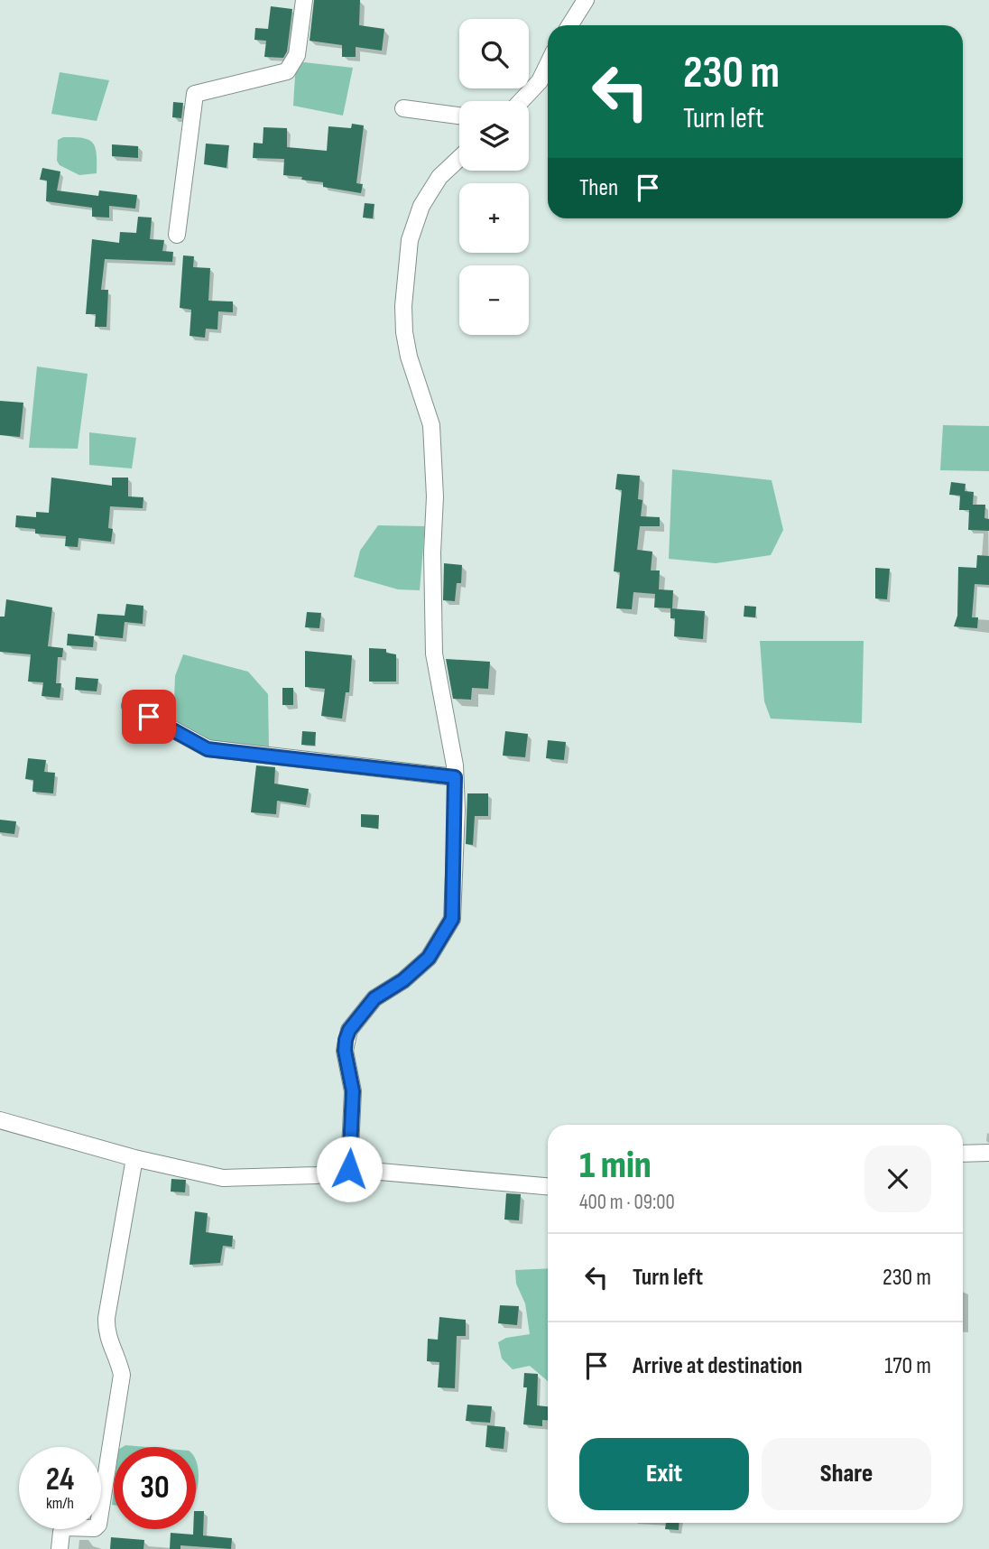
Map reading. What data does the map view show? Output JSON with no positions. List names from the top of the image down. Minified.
{"page":{"map_buttons":["+","−"],"turn":["230 m","Turn left"],"then":"Then","heading":["1 min","400 m · 09:00"],"list":[{"name":"Turn left","value":"230 m"},{"name":"Arrive at destination","value":"170 m"}],"buttons":["Exit","Share"],"speed":"24 km/h","limit":"30"}}
